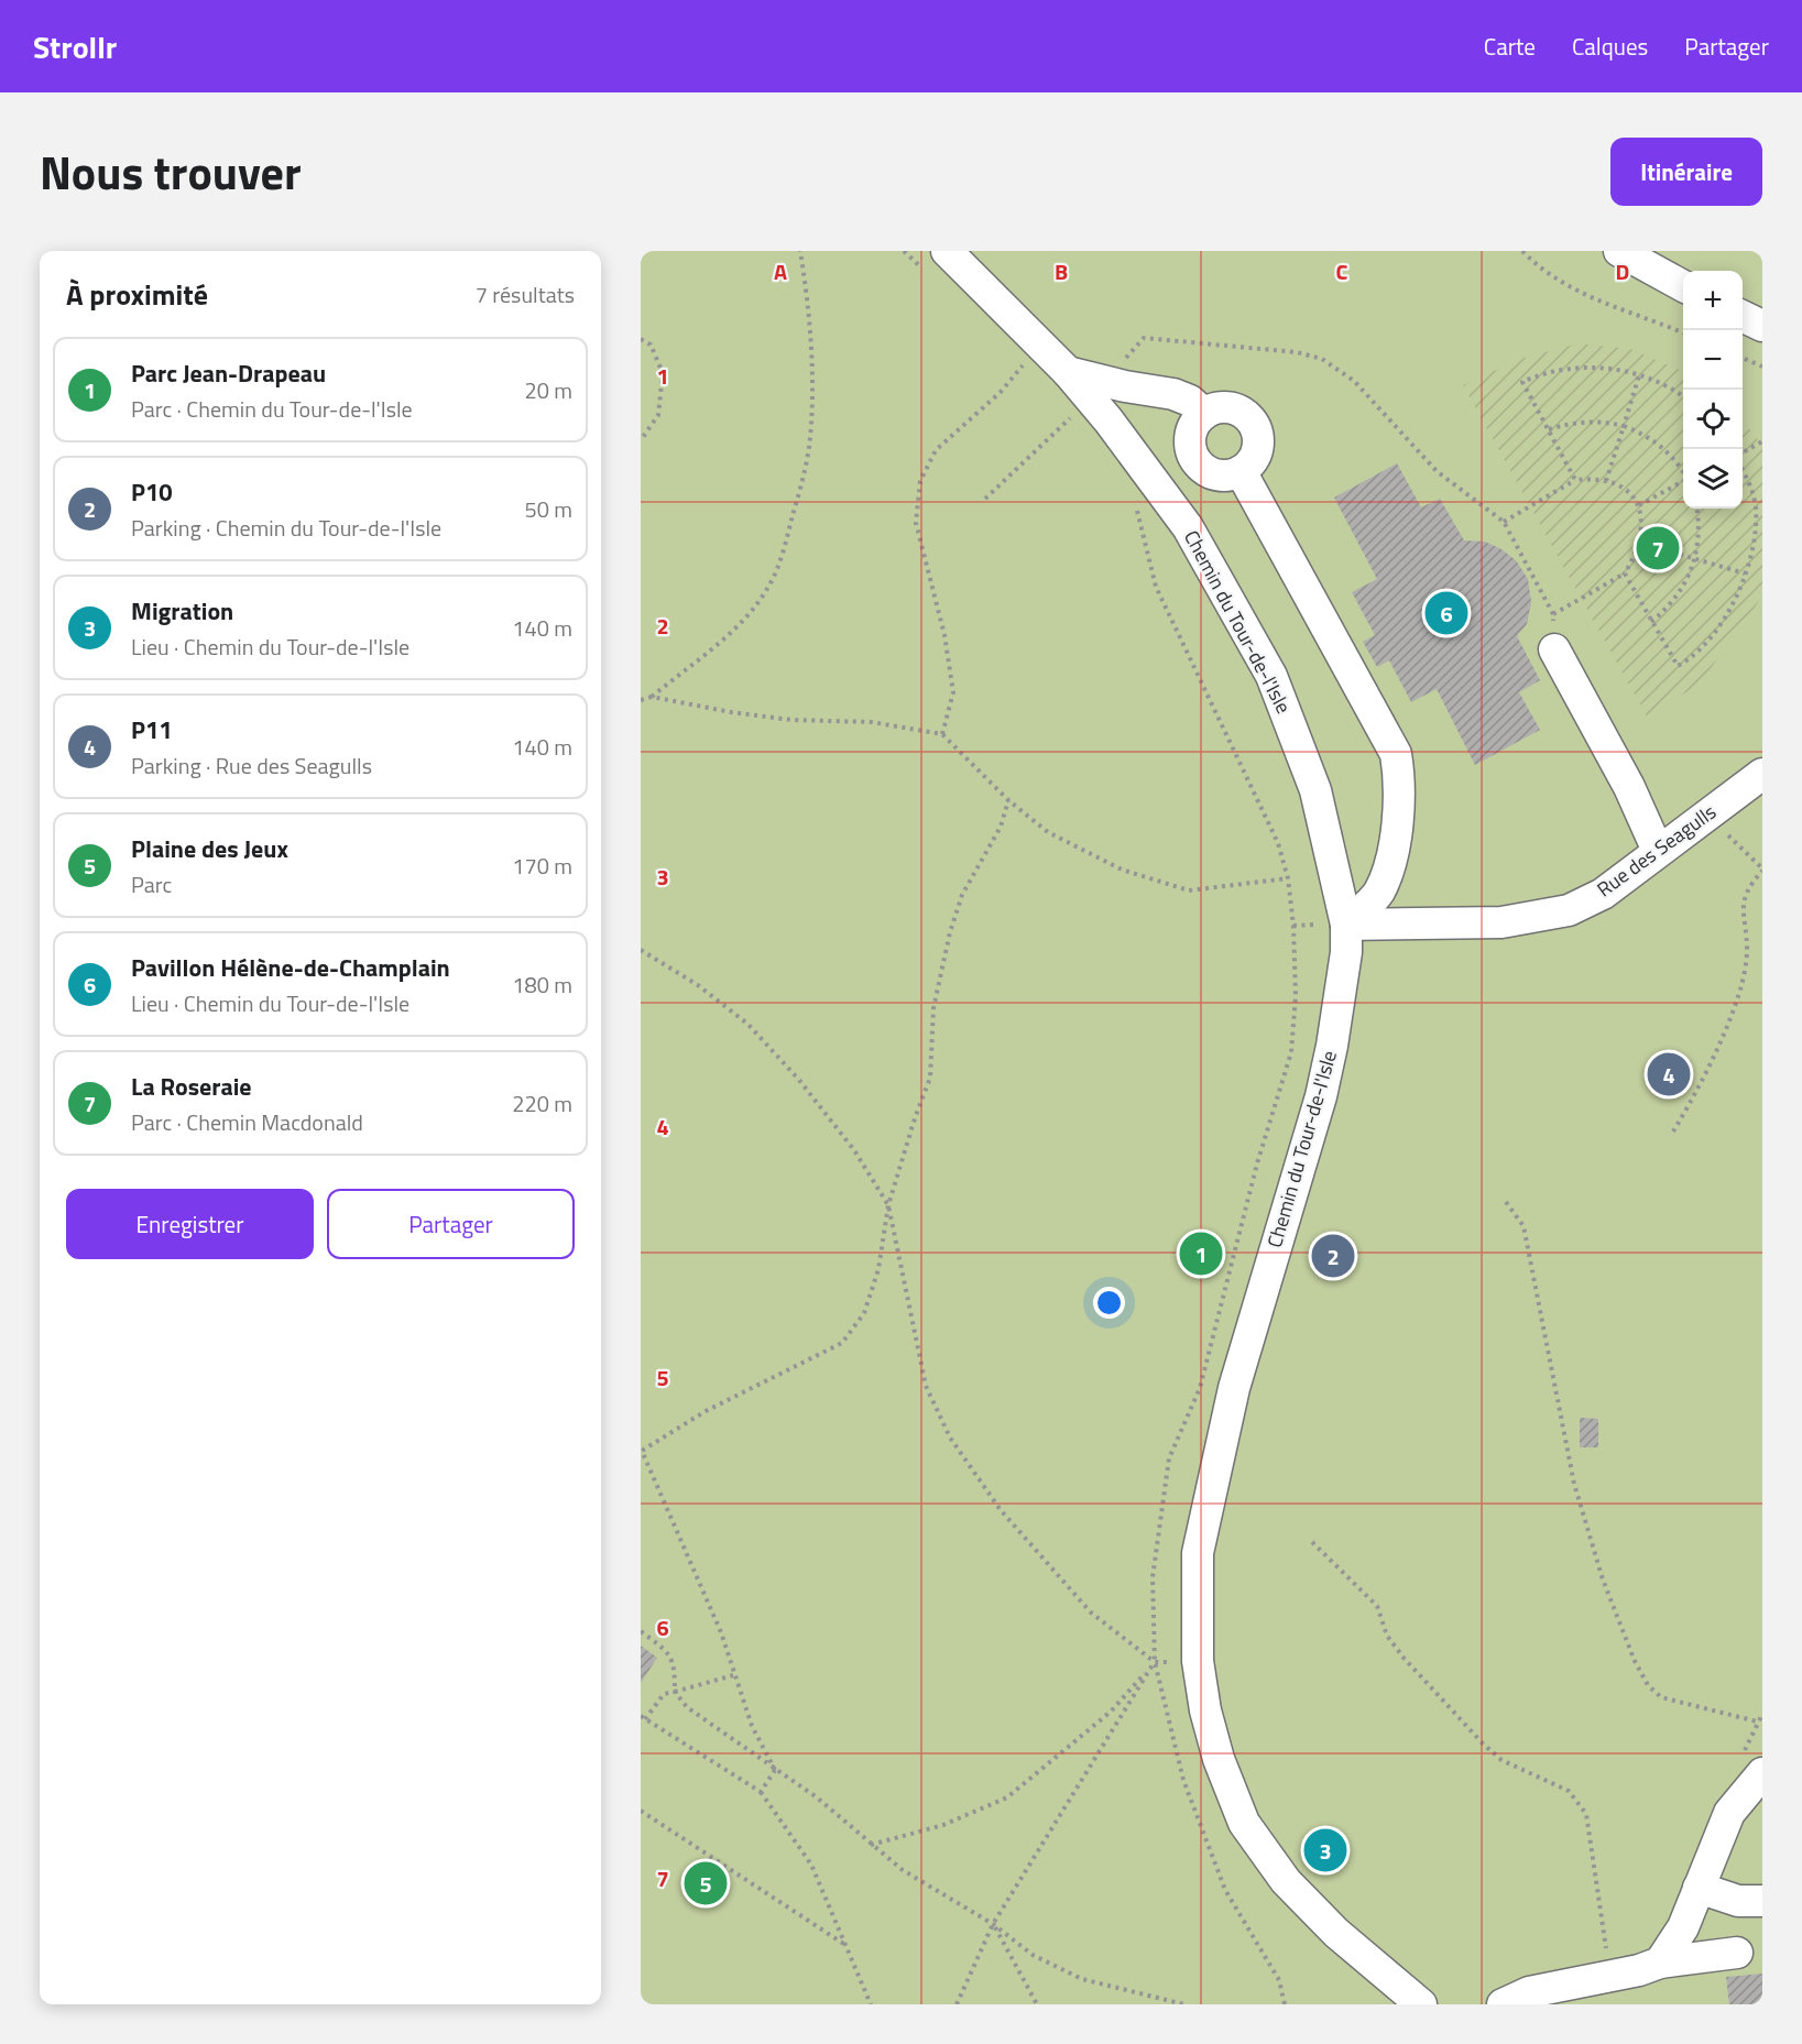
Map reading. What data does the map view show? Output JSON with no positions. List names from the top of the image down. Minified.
{"streets":{"street":["Chemin du Tour-de-l'Isle","Rue des Seagulls"]},"crossings":[["Chemin du Tour-de-l'Isle","Rue des Seagulls"]],"page":{"header":"Strollr","nav":["Carte","Calques","Partager"],"title":"Nous trouver","buttons":["Itinéraire",["Enregistrer","Partager"]],"heading":["À proximité","7 résultats"],"map_buttons":["+","−"],"list":[{"mark":"1","name":"Parc Jean-Drapeau","note":"Parc · Chemin du Tour-de-l'Isle","value":"20 m"},{"mark":"2","name":"P10","note":"Parking · Chemin du Tour-de-l'Isle","value":"50 m"},{"mark":"3","name":"Migration","note":"Lieu · Chemin du Tour-de-l'Isle","value":"140 m"},{"mark":"4","name":"P11","note":"Parking · Rue des Seagulls","value":"140 m"},{"mark":"5","name":"Plaine des Jeux","note":"Parc","value":"170 m"},{"mark":"6","name":"Pavillon Hélène-de-Champlain","note":"Lieu · Chemin du Tour-de-l'Isle","value":"180 m"},{"mark":"7","name":"La Roseraie","note":"Parc · Chemin Macdonald","value":"220 m"}],"pins":["7","6","4","1","2","3","5"]},"grid":{"columns":["A","B","C","D"],"rows":["1","2","3","4","5","6","7"]}}
